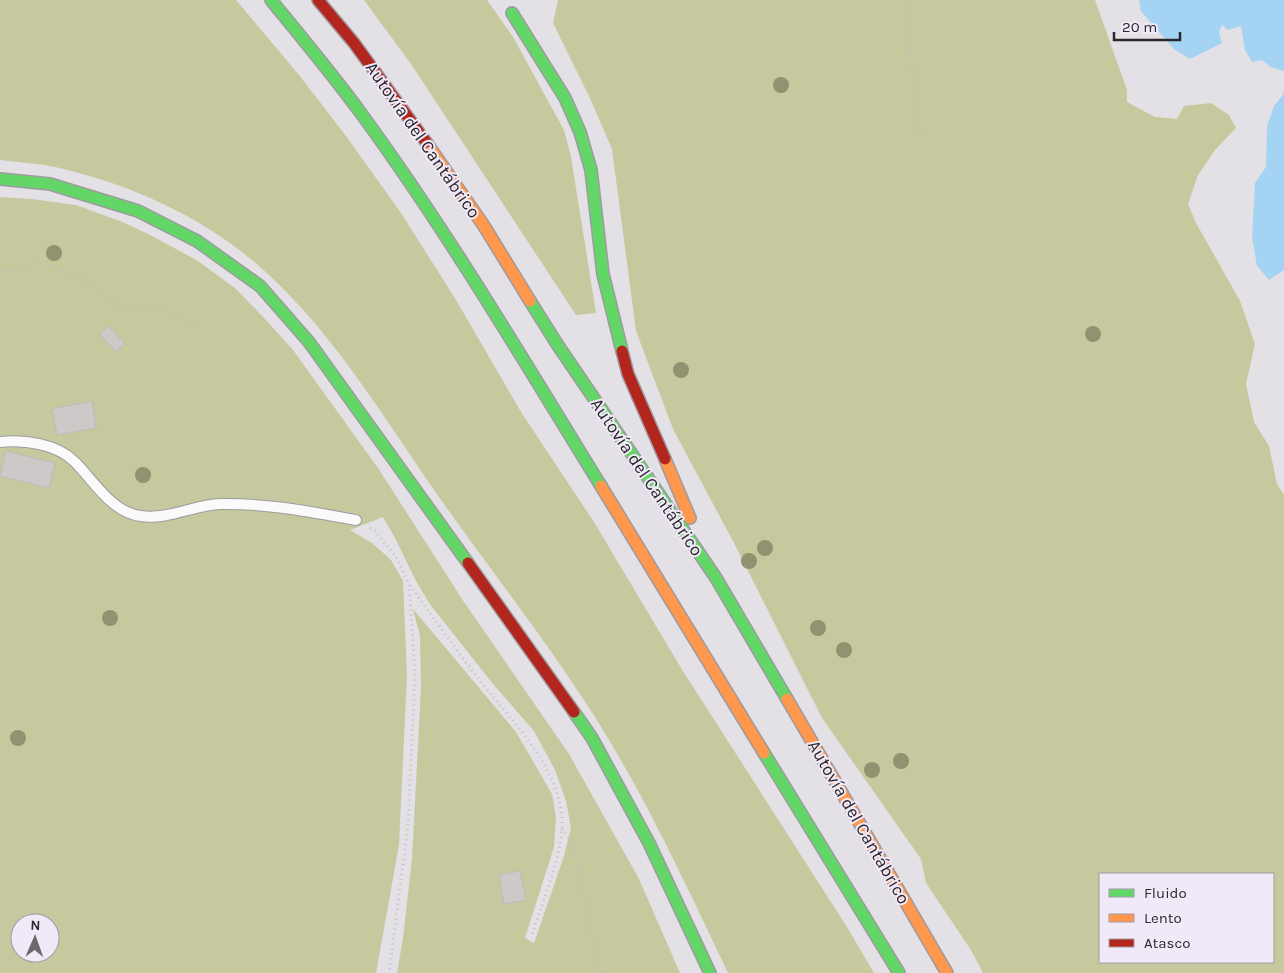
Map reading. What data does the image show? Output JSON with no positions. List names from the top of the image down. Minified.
{"streets":{"highway":["Autovía del Cantábrico"]},"legend":["Fluido","Lento","Atasco"],"scale_bar":"20 m","north":"top"}
